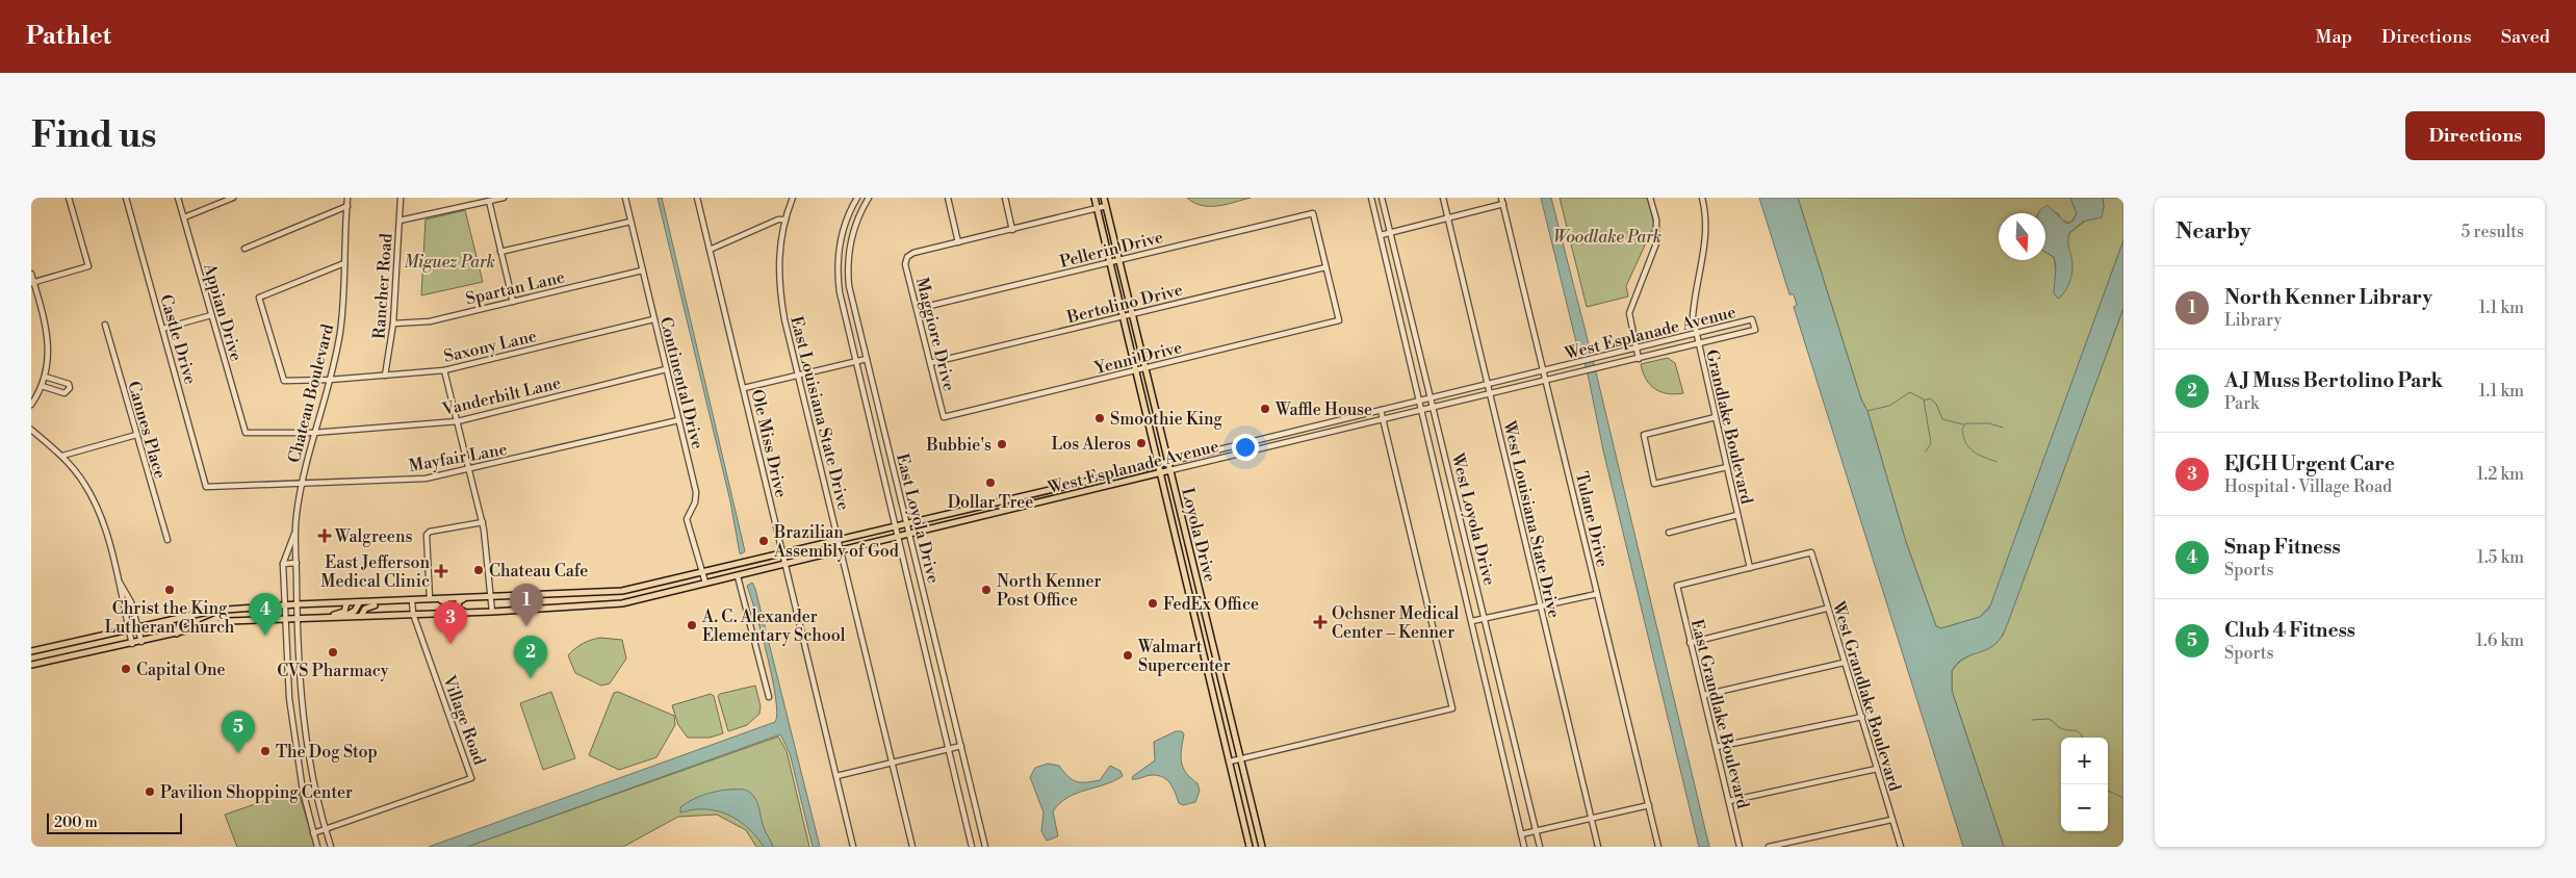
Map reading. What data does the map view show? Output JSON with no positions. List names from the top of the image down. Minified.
{"streets":{"main road":["West Esplanade Avenue","Loyola Drive"],"street":["Pellerin Drive","Rancher Road","Spartan Lane","Bertolino Drive","Appian Drive","Maggiore Drive","Castle Drive","Saxony Lane","Yenni Drive","Continental Drive","Chateau Boulevard","Vanderbilt Lane","East Louisiana State Drive","Grandlake Boulevard","Cannes Place","Ole Miss Drive","Mayfair Lane","East Loyola Drive","West Loyola Drive","West Louisiana State Drive","Tulane Drive","West Grandlake Boulevard","East Grandlake Boulevard","Village Road"]},"crossings":[["Pellerin Drive","Bertolino Drive"],["Pellerin Drive","Maggiore Drive"],["Pellerin Drive","Yenni Drive"],["Pellerin Drive","Loyola Drive"],["Rancher Road","Spartan Lane"],["Rancher Road","Saxony Lane"],["Spartan Lane","Continental Drive"],["Bertolino Drive","Maggiore Drive"],["Bertolino Drive","Yenni Drive"],["Bertolino Drive","Loyola Drive"],["Appian Drive","Vanderbilt Lane"],["West Esplanade Avenue","Continental Drive"],["West Esplanade Avenue","Chateau Boulevard"],["West Esplanade Avenue","East Louisiana State Drive"],["West Esplanade Avenue","Grandlake Boulevard"],["West Esplanade Avenue","Ole Miss Drive"],["West Esplanade Avenue","East Loyola Drive"],["West Esplanade Avenue","West Loyola Drive"],["West Esplanade Avenue","West Louisiana State Drive"],["West Esplanade Avenue","Tulane Drive"],["West Esplanade Avenue","Loyola Drive"],["West Esplanade Avenue","Village Road"],["Maggiore Drive","Yenni Drive"],["Castle Drive","Mayfair Lane"],["Saxony Lane","Continental Drive"],["Saxony Lane","Chateau Boulevard"],["Yenni Drive","Loyola Drive"],["Continental Drive","Vanderbilt Lane"],["Continental Drive","Mayfair Lane"],["Chateau Boulevard","Vanderbilt Lane"],["Chateau Boulevard","Mayfair Lane"],["Chateau Boulevard","Village Road"],["Grandlake Boulevard","West Grandlake Boulevard"],["Grandlake Boulevard","East Grandlake Boulevard"],["West Grandlake Boulevard","East Grandlake Boulevard"]],"parks":["Woodlake Park","Miguez Park"],"places":{"other":["Waffle House","Smoothie King","Los Aleros","Bubbie's","Dollar Tree","Brazilian Assembly of God","Chateau Cafe","Christ the King Lutheran Church","North Kenner Post Office","FedEx Office","A. C. Alexander Elementary School","CVS Pharmacy","Walmart Supercenter","Capital One","The Dog Stop","Pavilion Shopping Center"],"health":["Walgreens","East Jefferson Medical Clinic","Ochsner Medical Center – Kenner"]},"scale_bar":"200 m","north":"bottom","page":{"header":"Pathlet","nav":["Map","Directions","Saved"],"buttons":"Directions","title":"Find us","heading":["Nearby","5 results"],"list":[{"mark":"1","name":"North Kenner Library","note":"Library","value":"1.1 km"},{"mark":"2","name":"A J Muss Bertolino Park","note":"Park","value":"1.1 km"},{"mark":"3","name":"EJGH Urgent Care","note":"Hospital · Village Road","value":"1.2 km"},{"mark":"4","name":"Snap Fitness","note":"Sports","value":"1.5 km"},{"mark":"5","name":"Club 4 Fitness","note":"Sports","value":"1.6 km"}],"pins":["1","4","3","2","5"],"map_buttons":["+","−"],"scale":"200 m"}}
